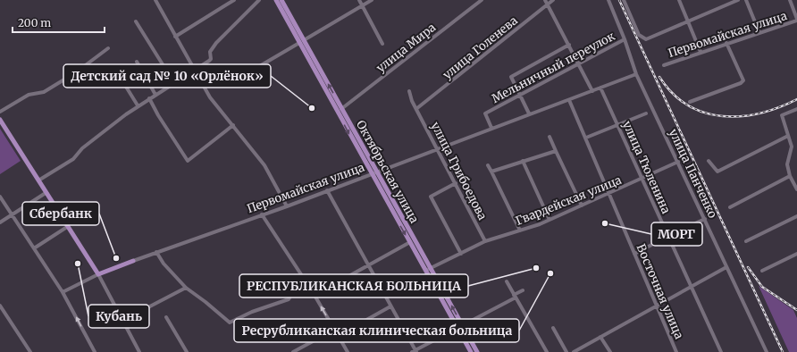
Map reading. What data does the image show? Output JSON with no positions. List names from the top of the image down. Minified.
{"streets":{"main road":["Первомайская улица","Октябрьская улица"],"street":["улица Мира","улица Голенева","Мельничный переулок","улица Тюленина","улица Грибоедова","улица Панченко","Гвардейская улица","Восточная улица"]},"crossings":[["Первомайская улица","Мельничный переулок"],["Первомайская улица","улица Тюленина"],["Первомайская улица","улица Грибоедова"],["Первомайская улица","Октябрьская улица"],["Первомайская улица","улица Панченко"],["Первомайская улица","Восточная улица"],["улица Мира","Октябрьская улица"],["улица Голенева","улица Грибоедова"],["Мельничный переулок","улица Панченко"],["улица Тюленина","Гвардейская улица"],["улица Грибоедова","Гвардейская улица"],["Октябрьская улица","Гвардейская улица"],["улица Панченко","Гвардейская улица"],["Гвардейская улица","Восточная улица"]],"places":["Детский сад № 10 «Орлёнок»","МОРГ","Сбербанк","Кубань","РЕСПУБЛИКАНСКАЯ БОЛЬНИЦА","Ресрубликанская клиническая больница"],"scale_bar":"200 m"}
